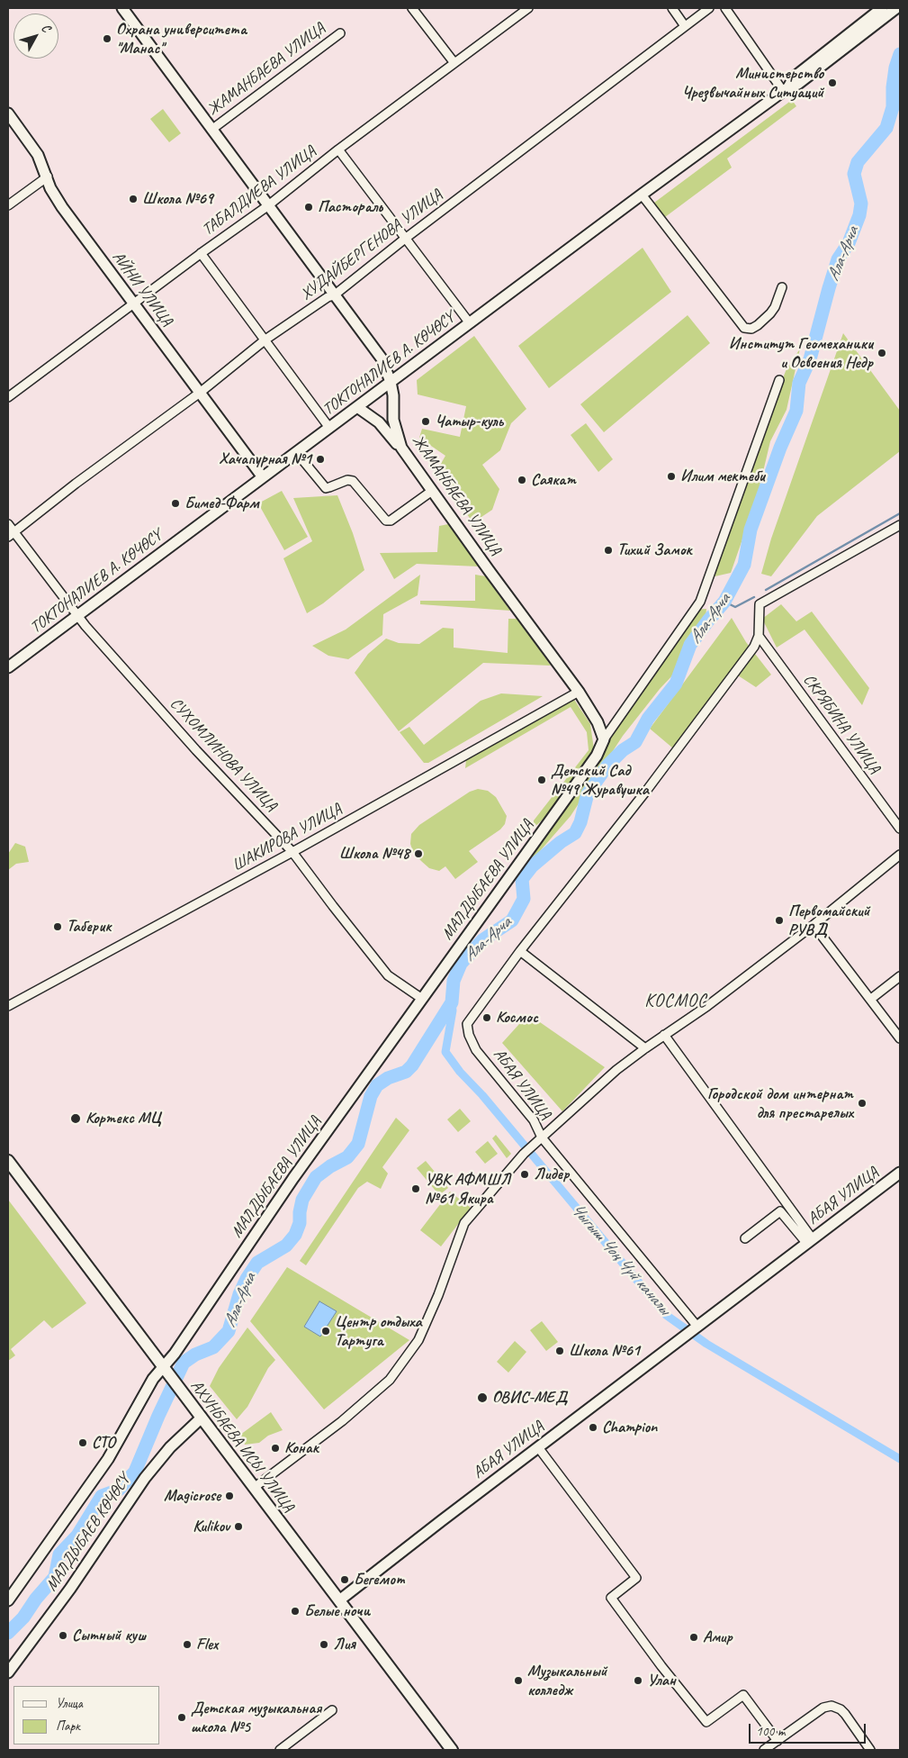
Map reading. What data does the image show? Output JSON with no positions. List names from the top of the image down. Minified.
{"streets":{"main road":["АХУНБАЕВА ИСЫ УЛИЦА"],"street":["ЖАМАНБАЕВА УЛИЦА","ТАБАЛДИЕВА УЛИЦА","ХУДАЙБЕРГЕНОВА УЛИЦА","АЙНИ УЛИЦА","ТОКТОНАЛИЕВ А. КӨЧӨСҮ","СКРЯБИНА УЛИЦА","СУХОМЛИНОВА УЛИЦА","ШАКИРОВА УЛИЦА","МАЛДЫБАЕВА УЛИЦА","АБАЯ УЛИЦА","МАЛДЫБАЕВ КӨЧӨСҮ"]},"crossings":[["ЖАМАНБАЕВА УЛИЦА","ТАБАЛДИЕВА УЛИЦА"],["ЖАМАНБАЕВА УЛИЦА","ХУДАЙБЕРГЕНОВА УЛИЦА"],["ЖАМАНБАЕВА УЛИЦА","ТОКТОНАЛИЕВ А. КӨЧӨСҮ"],["ЖАМАНБАЕВА УЛИЦА","ШАКИРОВА УЛИЦА"],["ЖАМАНБАЕВА УЛИЦА","МАЛДЫБАЕВА УЛИЦА"],["ТАБАЛДИЕВА УЛИЦА","АЙНИ УЛИЦА"],["ХУДАЙБЕРГЕНОВА УЛИЦА","АЙНИ УЛИЦА"],["ХУДАЙБЕРГЕНОВА УЛИЦА","СУХОМЛИНОВА УЛИЦА"],["АЙНИ УЛИЦА","ТОКТОНАЛИЕВ А. КӨЧӨСҮ"],["ТОКТОНАЛИЕВ А. КӨЧӨСҮ","СУХОМЛИНОВА УЛИЦА"],["СУХОМЛИНОВА УЛИЦА","ШАКИРОВА УЛИЦА"],["СУХОМЛИНОВА УЛИЦА","МАЛДЫБАЕВА УЛИЦА"],["МАЛДЫБАЕВА УЛИЦА","АХУНБАЕВА ИСЫ УЛИЦА"],["МАЛДЫБАЕВА УЛИЦА","МАЛДЫБАЕВ КӨЧӨСҮ"],["АБАЯ УЛИЦА","АХУНБАЕВА ИСЫ УЛИЦА"],["АХУНБАЕВА ИСЫ УЛИЦА","МАЛДЫБАЕВ КӨЧӨСҮ"]],"districts":["КОСМОС"],"water":["Ала-Арча","Чыгыш Чоң Чүй каналы"],"places":["Охрана университета \"Манас\"","Министерство Чрезвычайных Ситуаций","Школа №69","Пастораль","Институт Геомеханики и Освоения Недр","Чатыр-куль","Хачапурная №1","Илим мектеби","Саякат","Бимед-Фарм","Тихий Замок","Детский Сад №49 Журавушка","Школа №48","Первомайский РУВД","Таберик","Космос","Городской дом интернат для престарелых","Кортекс МЦ","Лидер","УВК АФМШЛ №61 Якира","Центр отдыха Тартуга","Школа №61","ОВИС-МЕД","Champion","CTO","Конак","Magicrose","Kulikov","Бегемот","Белые ночи","Сытный куш","Амир","Flex","Лия","Музыкальный колледж","Улан","Детская музыкальная школа №5"],"legend":["Улица","Парк"],"scale_bar":"100 m","north":"top right"}
